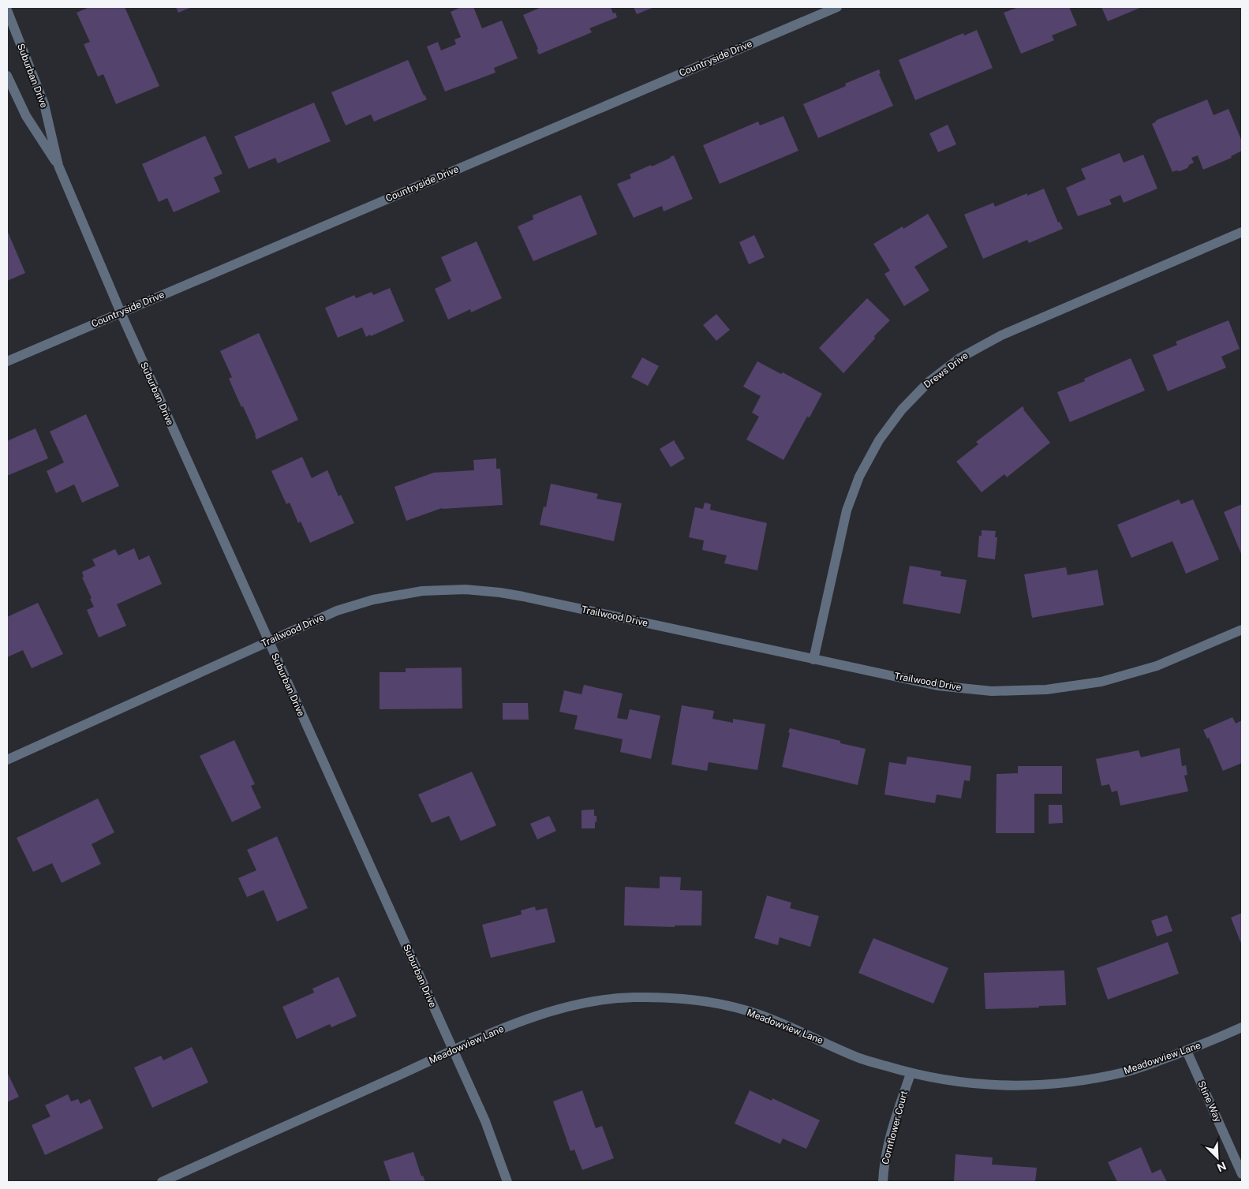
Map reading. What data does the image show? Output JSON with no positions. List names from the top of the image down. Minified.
{"streets":{"street":["Countryside Drive","Suburban Drive","Drews Drive","Trailwood Drive","Meadowview Lane","Stine Way","Cornflower Court"]},"crossings":[["Countryside Drive","Suburban Drive"],["Suburban Drive","Trailwood Drive"],["Suburban Drive","Meadowview Lane"],["Drews Drive","Trailwood Drive"],["Meadowview Lane","Stine Way"],["Meadowview Lane","Cornflower Court"]],"north":"bottom right"}
